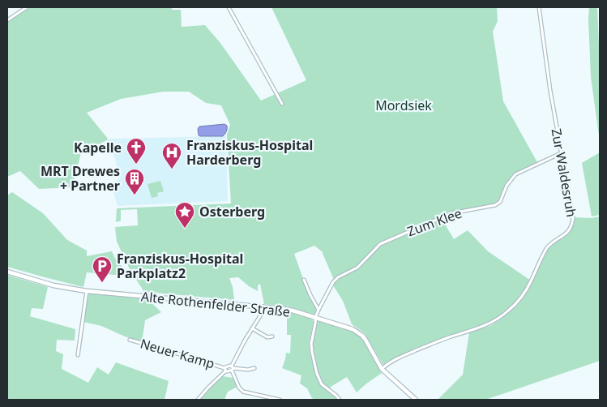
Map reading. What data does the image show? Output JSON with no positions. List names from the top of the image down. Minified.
{"streets":{"street":["Zur Waldesruh","Zum Klee","Alte Rothenfelder Straße","Neuer Kamp"]},"crossings":[["Zur Waldesruh","Zum Klee"],["Zur Waldesruh","Alte Rothenfelder Straße"],["Zum Klee","Alte Rothenfelder Straße"]],"parks":["Mordsiek"],"places":{"church":["Kapelle"],"hospital":["Franziskus-Hospital Harderberg"],"building":["MRT Drewes + Partner"],"place":["Osterberg"],"parking":["Franziskus-Hospital Parkplatz2"]}}
